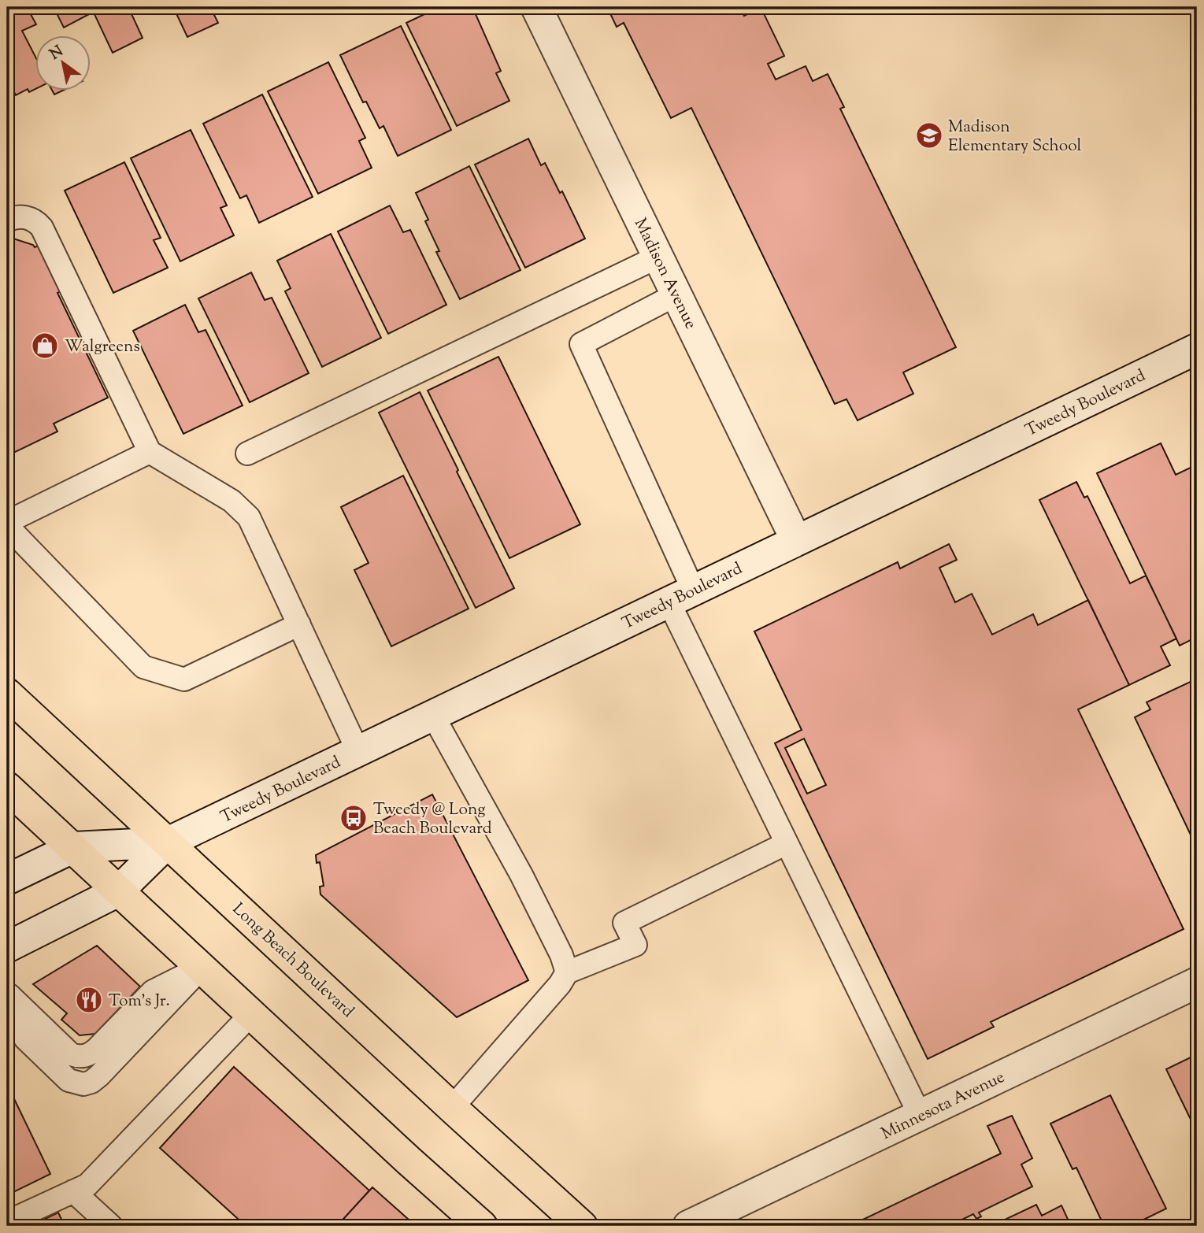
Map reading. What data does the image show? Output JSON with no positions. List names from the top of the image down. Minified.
{"streets":{"main road":["Madison Avenue","Tweedy Boulevard","Long Beach Boulevard","Minnesota Avenue"]},"crossings":[["Madison Avenue","Tweedy Boulevard"],["Tweedy Boulevard","Long Beach Boulevard"]],"places":{"school or university":["Madison Elementary School"],"shop":["Walgreens"],"bus stop":["Tweedy @ Long Beach Boulevard"],"restaurant":["Tom's Jr."]},"north":"top left"}
